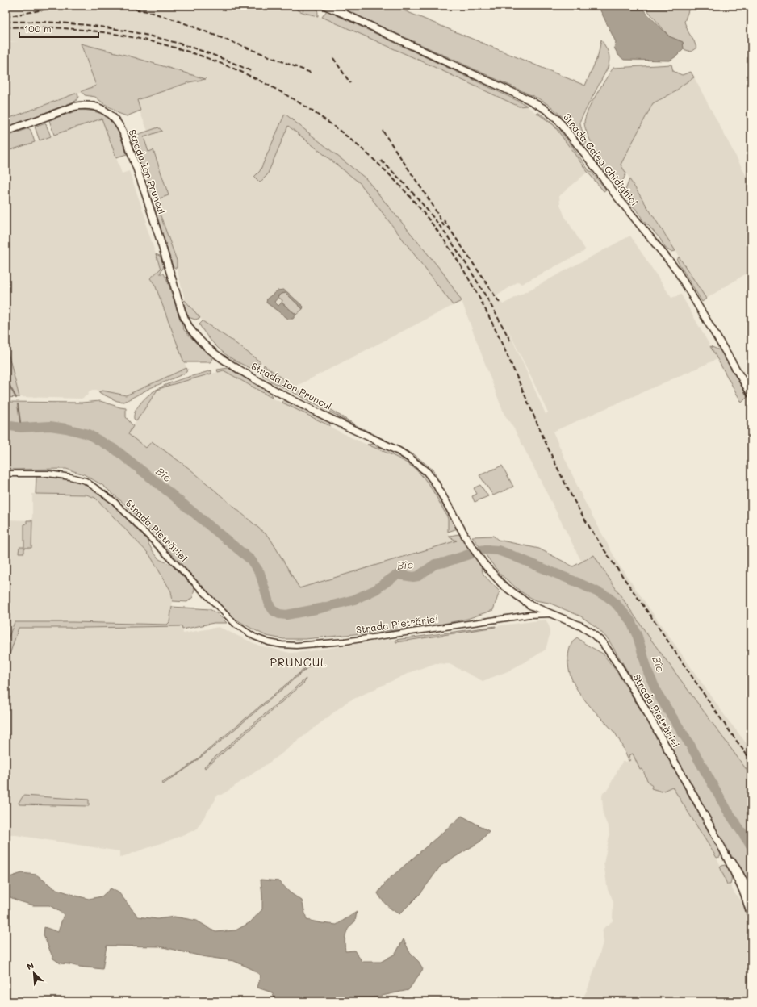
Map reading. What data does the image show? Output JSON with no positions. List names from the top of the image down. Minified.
{"streets":{"street":["Strada Calea Ghidighici","Strada Ion Pruncul","Strada Pietrăriei"]},"crossings":[["Strada Ion Pruncul","Strada Pietrăriei"]],"districts":["PRUNCUL"],"water":["Bîc"],"scale_bar":"100 m","north":"top left"}
